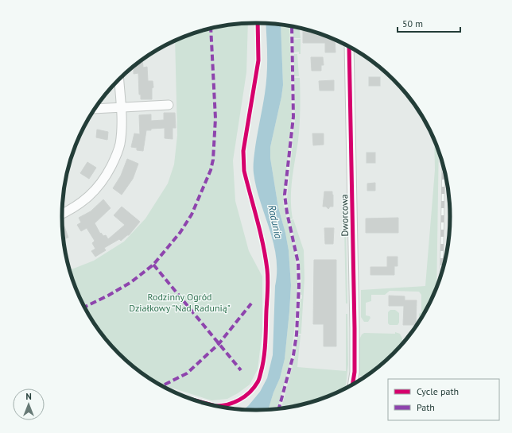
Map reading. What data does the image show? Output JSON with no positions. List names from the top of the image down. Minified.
{"streets":{"street":["Dworcowa"]},"water":["Radunia"],"parks":["Rodzinny Ogród Działkowy \"Nad Radunią\""],"legend":["Cycle path","Path"],"scale_bar":"50 m","north":"top"}
